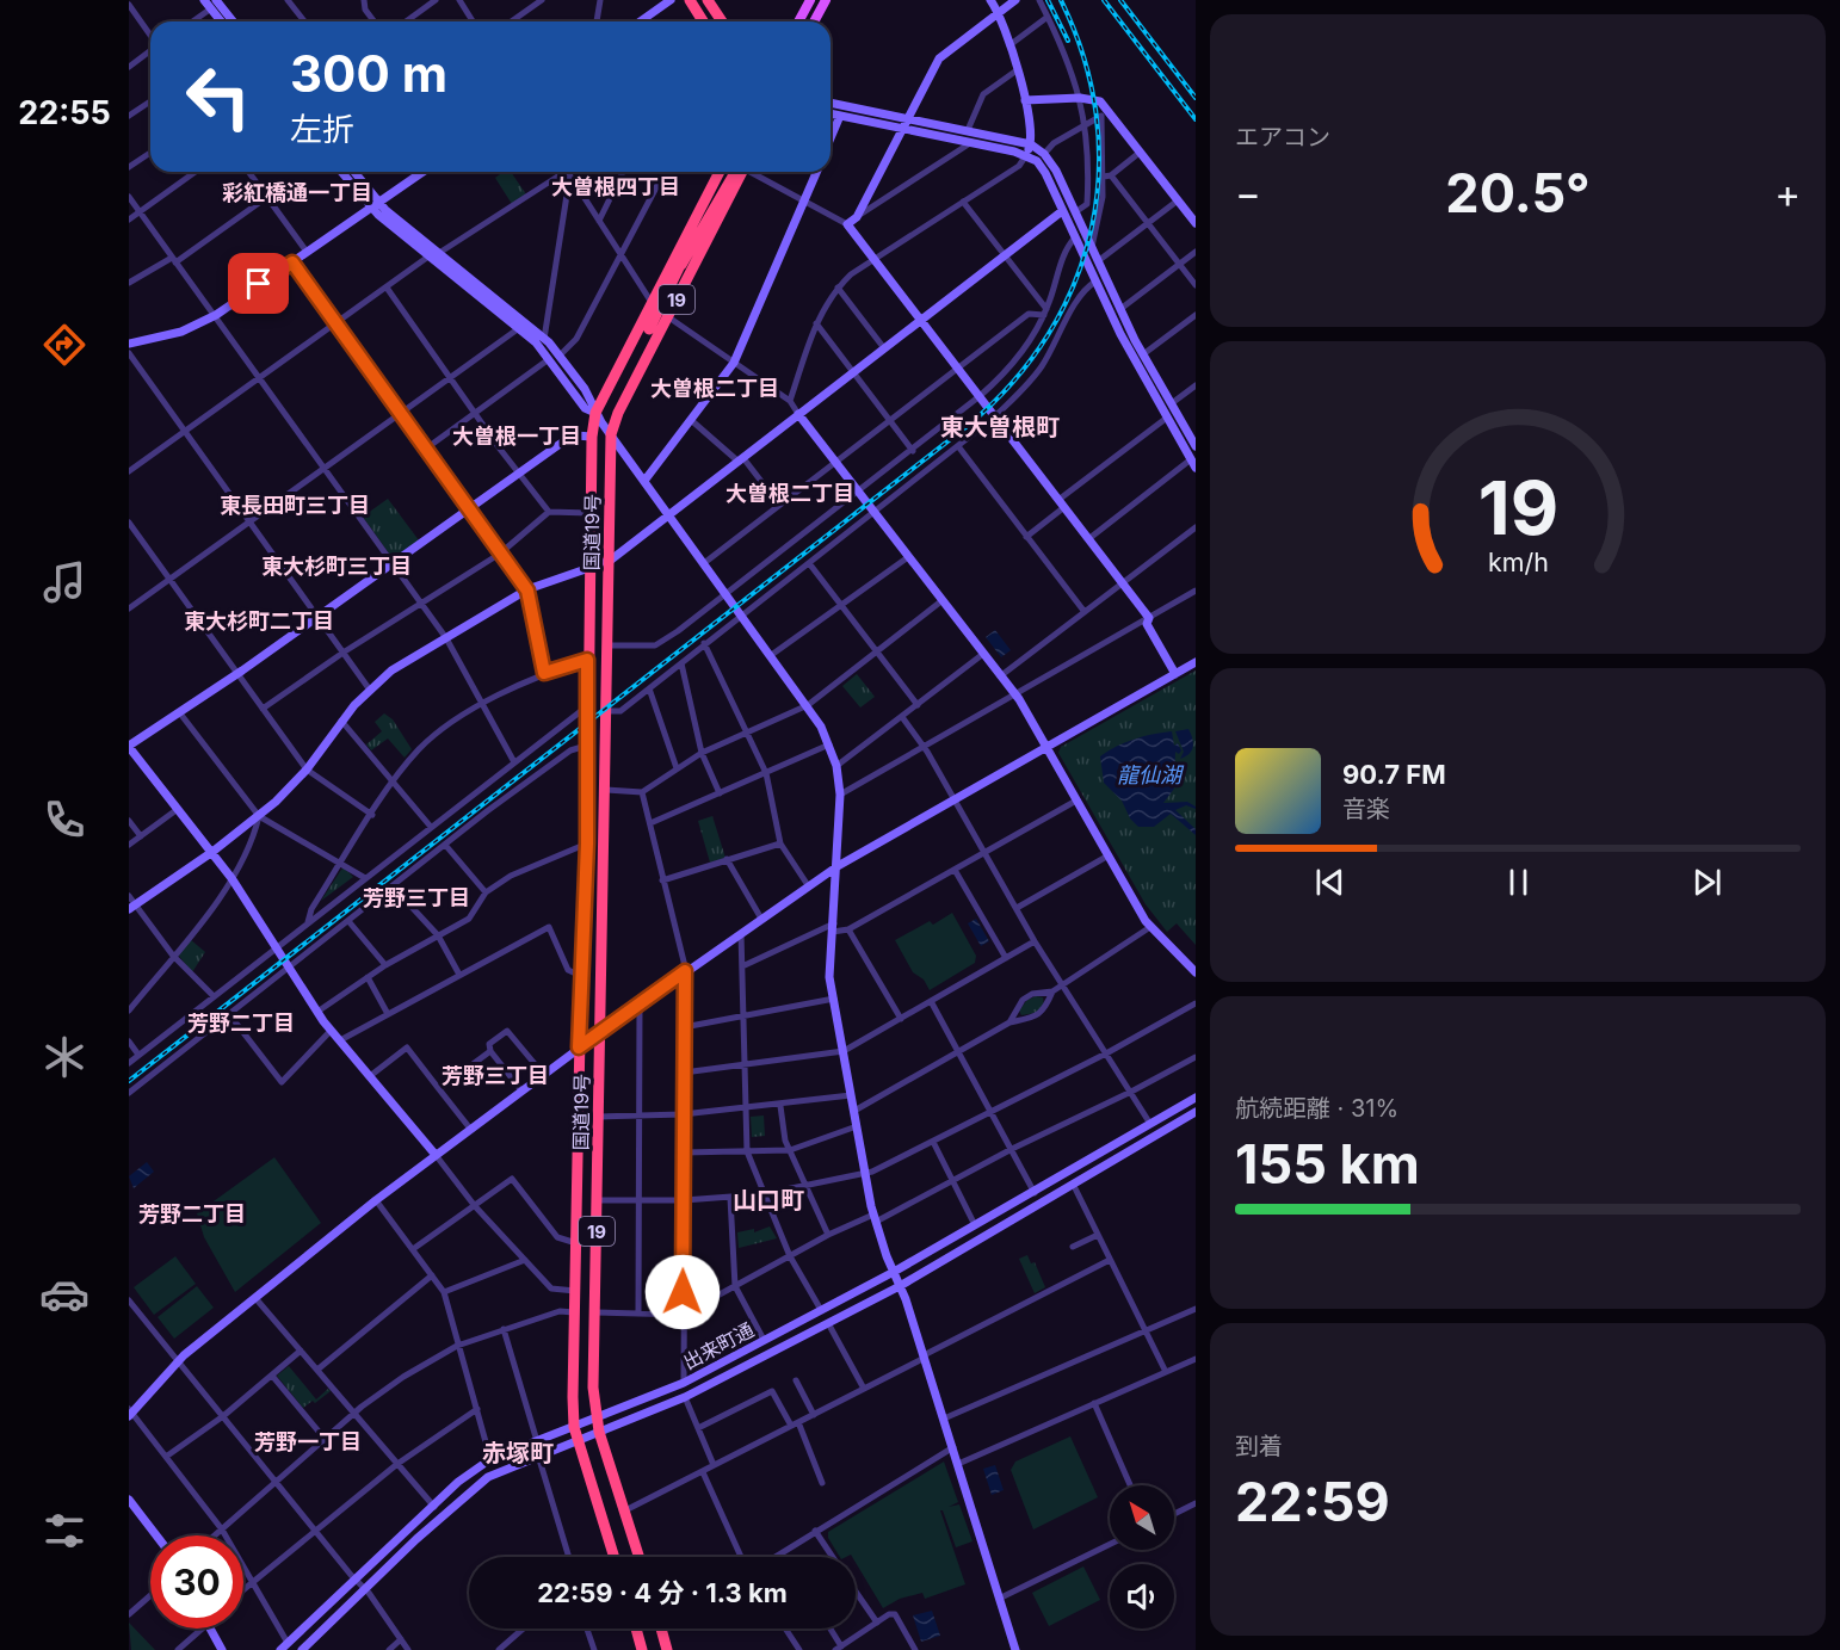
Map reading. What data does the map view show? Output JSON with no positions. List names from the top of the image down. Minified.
{"streets":{"highway":["19","国道19号"],"street":["出来町通"]},"crossings":[["国道19号","出来町通"]],"districts":["大曽根四丁目","彩紅橋通一丁目","大曽根二丁目","東大曽根町","大曽根一丁目","大曽根二丁目","東長田町三丁目","東大杉町三丁目","東大杉町二丁目","芳野三丁目","芳野二丁目","芳野三丁目","山口町","芳野二丁目","芳野一丁目","赤塚町"],"water":["龍仙湖"],"north":"top left","page":{"tabs":"22:55","tile":["エアコン",["航続距離 · 31%","155 km"],["到着","22:59"]],"turn":["300 m","左折"],"heat":["−","20.5°","+"],"song":["90.7 FM","音楽"],"limit":"30","trip":"22:59 · 4 分 · 1.3 km","gauge":["19","km/h"]}}
